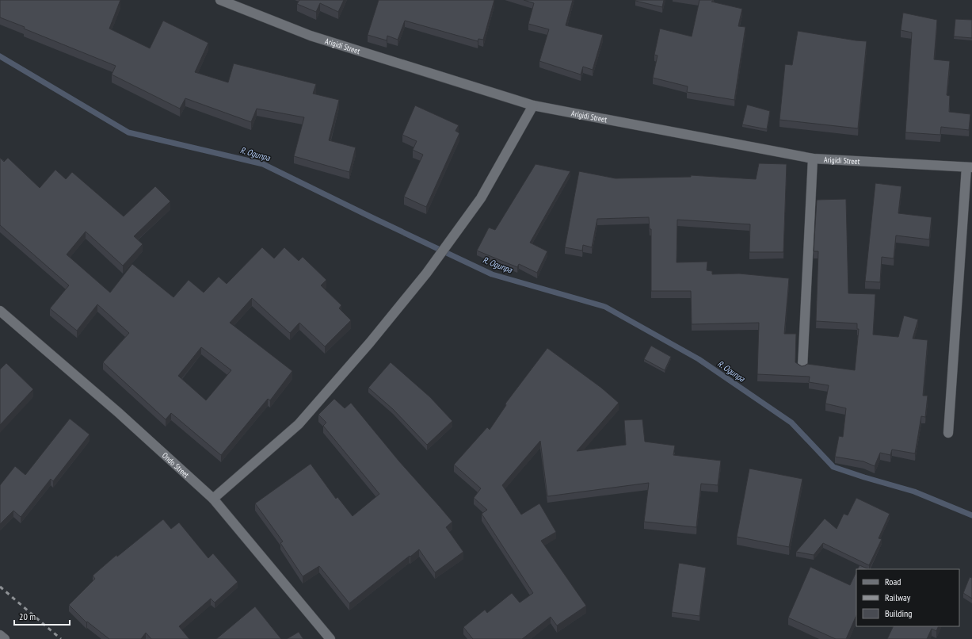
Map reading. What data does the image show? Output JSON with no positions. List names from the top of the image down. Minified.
{"streets":{"street":["Arigidi Street","Ondo Street"]},"water":["R. Ogunpa"],"legend":["Road","Railway","Building"],"scale_bar":"20 m"}
